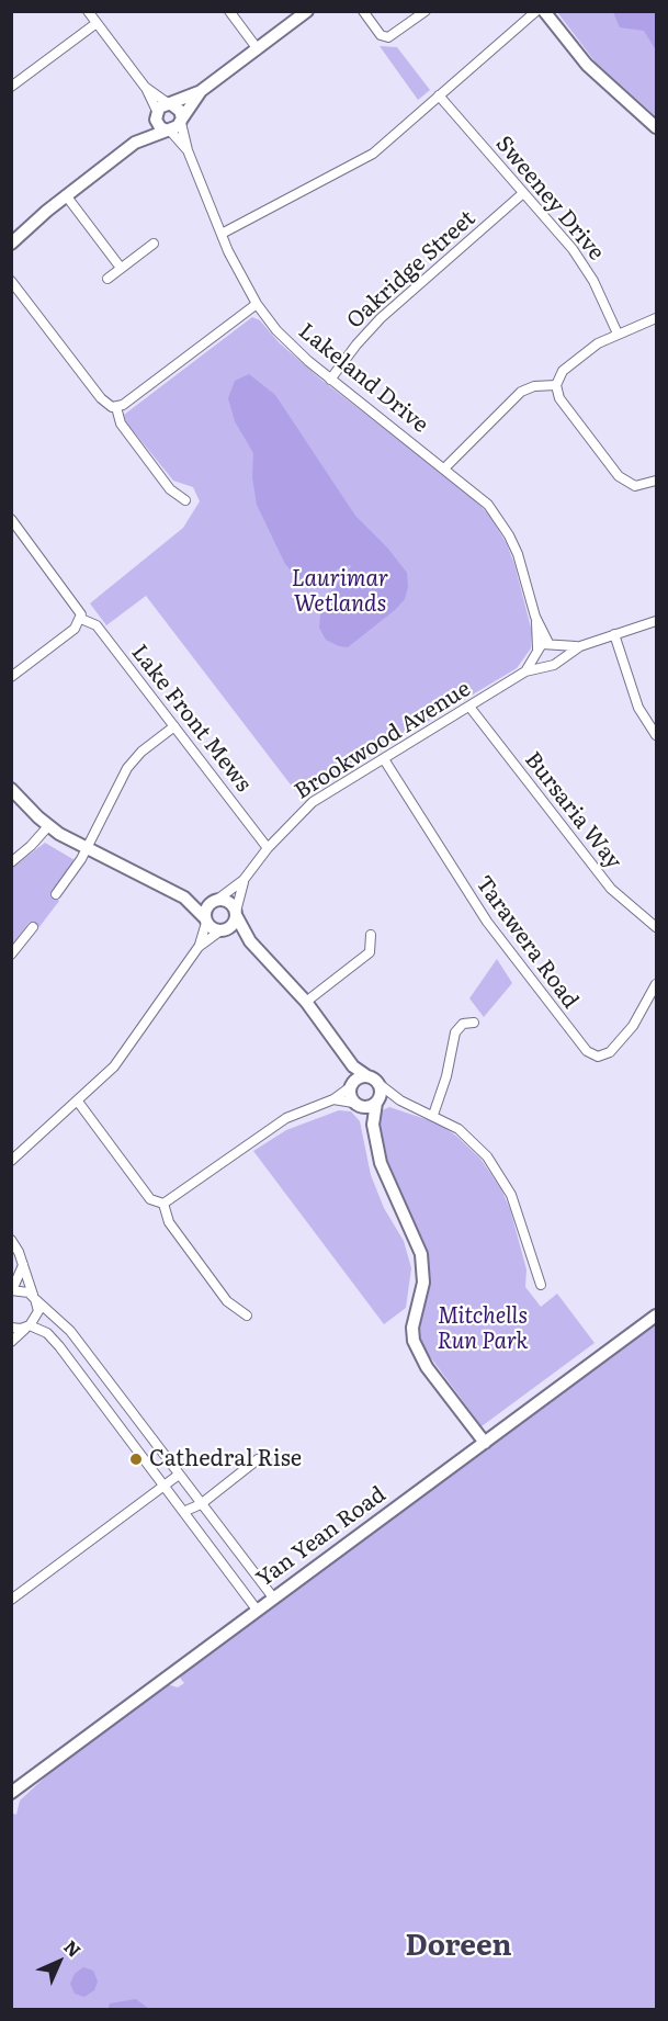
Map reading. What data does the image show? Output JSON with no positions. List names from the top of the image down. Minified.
{"streets":{"street":["Sweeney Drive","Oakridge Street","Lakeland Drive","Lake Front Mews","Brookwood Avenue","Bursaria Way","Tarawera Road","Yan Yean Road"]},"crossings":[["Sweeney Drive","Oakridge Street"],["Oakridge Street","Lakeland Drive"],["Lakeland Drive","Brookwood Avenue"],["Lake Front Mews","Brookwood Avenue"],["Brookwood Avenue","Bursaria Way"],["Brookwood Avenue","Tarawera Road"]],"districts":["Doreen"],"parks":["Laurimar Wetlands","Mitchells Run Park"],"places":["Cathedral Rise"],"north":"top right"}
